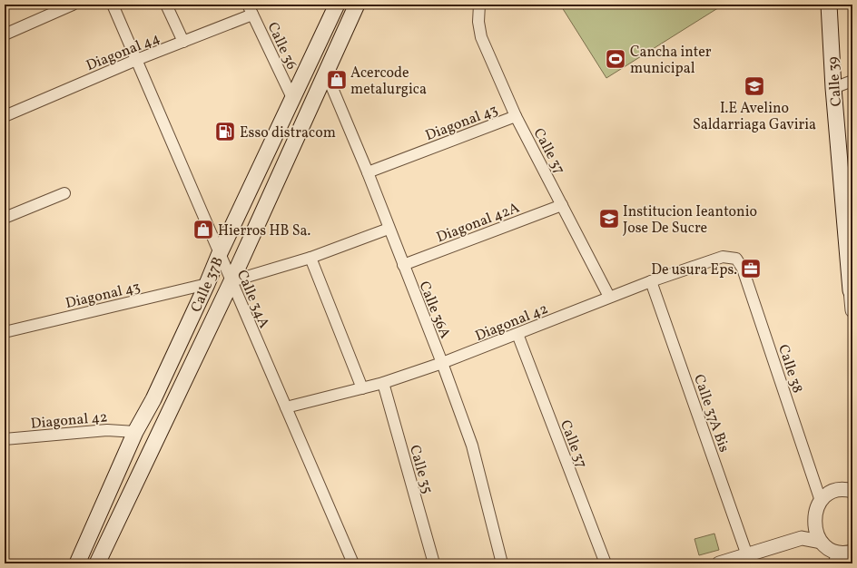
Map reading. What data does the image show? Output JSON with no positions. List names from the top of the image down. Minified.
{"streets":{"main road":["Calle 39","Calle 37B"],"street":["Calle 36","Diagonal 44","Diagonal 43","Calle 37","Diagonal 42A","Calle 34A","Calle 36A","Diagonal 42","Calle 38","Calle 37A Bis","Calle 35"]},"crossings":[["Calle 36","Diagonal 44"],["Calle 36","Calle 37B"],["Diagonal 44","Calle 34A"],["Diagonal 43","Calle 37"],["Diagonal 43","Calle 37B"],["Diagonal 43","Calle 36A"],["Calle 37","Diagonal 42A"],["Calle 37","Diagonal 42"],["Diagonal 42A","Calle 36A"],["Calle 37B","Calle 34A"],["Calle 37B","Calle 36A"],["Calle 37B","Diagonal 42"],["Calle 34A","Diagonal 42"],["Calle 36A","Diagonal 42"],["Diagonal 42","Calle 38"],["Diagonal 42","Calle 37A Bis"],["Diagonal 42","Calle 35"]],"places":{"sports":["Cancha inter municipal"],"shop":["Acercode metalurgica","Hierros HB Sa."],"school or university":["I.E Avelino Saldarriaga Gaviria","Institucion Ieantonio Jose De Sucre"],"fuel station":["Esso distracom"],"office":["De usura Eps."]}}
